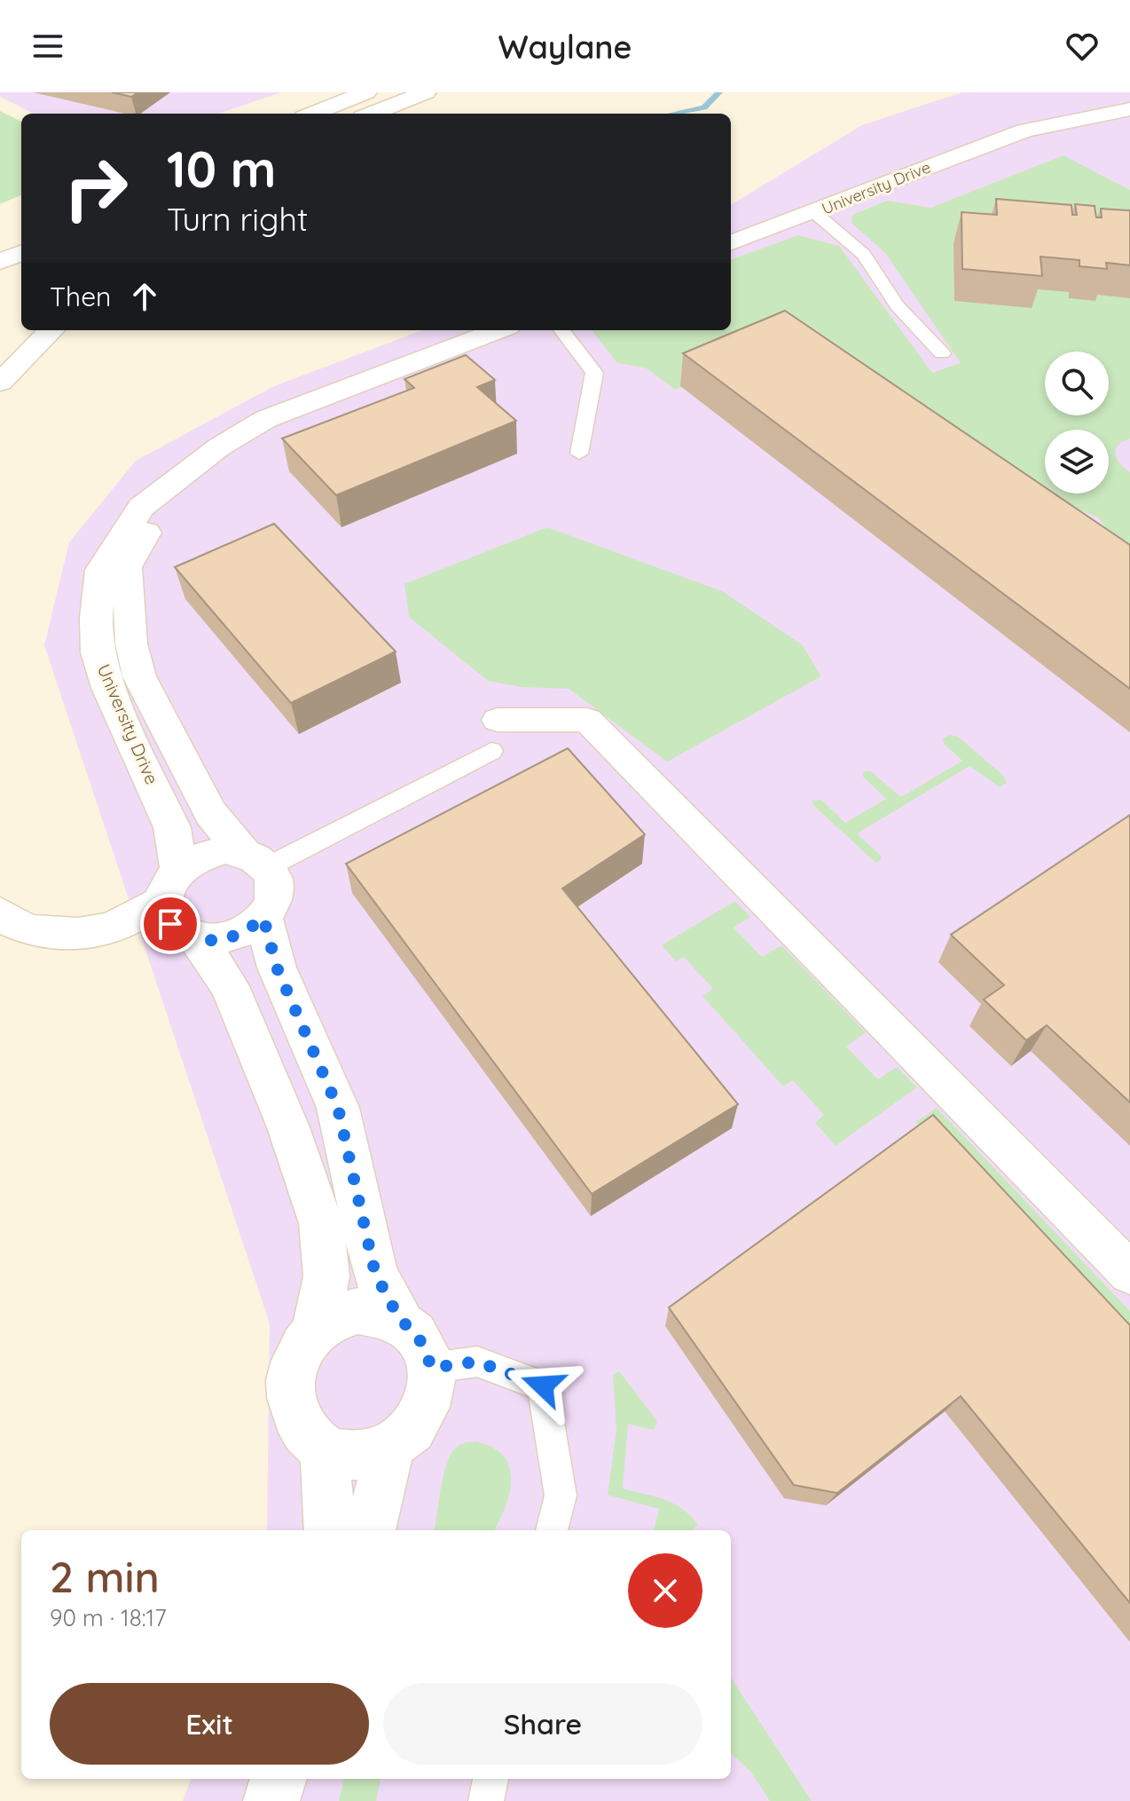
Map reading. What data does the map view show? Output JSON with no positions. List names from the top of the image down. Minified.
{"streets":{"street":["University Drive"]},"page":{"header":"Waylane","turn":["10 m","Turn right"],"then":"Then","heading":["2 min","90 m · 18:17"],"buttons":["Exit","Share"]}}
